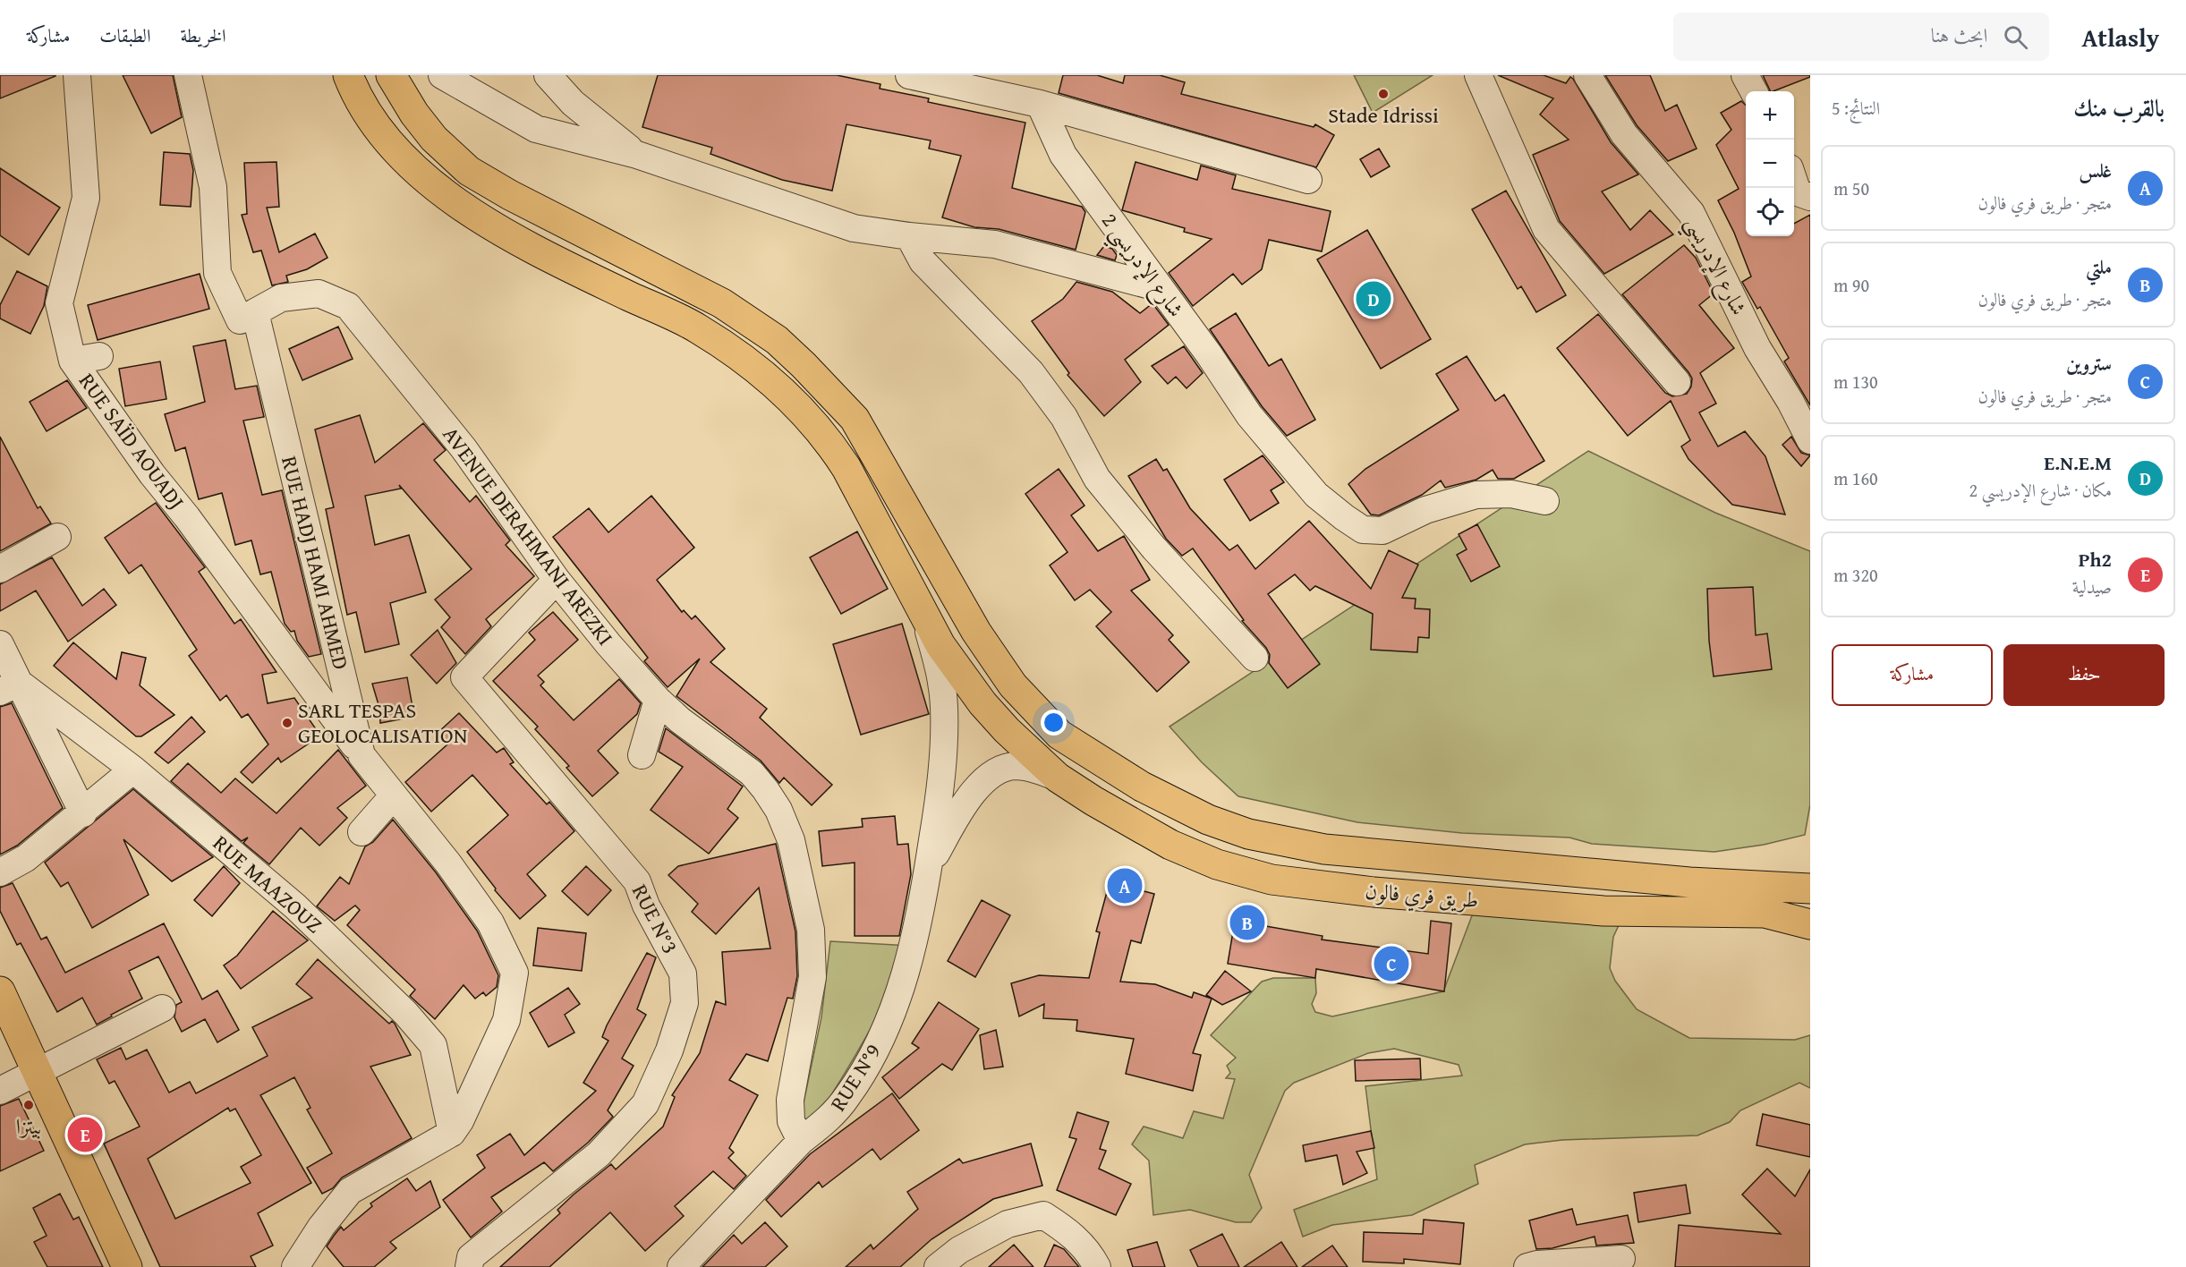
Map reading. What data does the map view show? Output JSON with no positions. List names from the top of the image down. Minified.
{"streets":{"main road":["طريق فري فالون"],"street":["شارع الإدريسي 2","شارع الإدريسي","RUE SAÏD AOUADJ","AVENUE DERAHMANI AREZKI","RUE HADJ HAMI AHMED","RUE MAAZOUZ","RUE N°3","RUE N°9"]},"crossings":[["RUE SAÏD AOUADJ","RUE HADJ HAMI AHMED"],["AVENUE DERAHMANI AREZKI","RUE HADJ HAMI AHMED"],["AVENUE DERAHMANI AREZKI","RUE N°3"],["AVENUE DERAHMANI AREZKI","RUE N°9"],["RUE HADJ HAMI AHMED","RUE MAAZOUZ"],["طريق فري فالون","RUE N°9"]],"places":["Stade Idrissi","SARL TESPAS GEOLOCALISATION","بيتزا"],"page":{"header":"Atlasly","search":"ابحث هنا","nav":["الخريطة","الطبقات","مشاركة"],"heading":["بالقرب منك","النتائج: 5"],"map_buttons":["+","−"],"list":[{"mark":"A","name":"غلس","note":"متجر · طريق فري فالون","value":"50 m"},{"mark":"B","name":"ملتي","note":"متجر · طريق فري فالون","value":"90 m"},{"mark":"C","name":"ستروين","note":"متجر · طريق فري فالون","value":"130 m"},{"mark":"D","name":"E.N.E.M","note":"مكان · شارع الإدريسي 2","value":"160 m"},{"mark":"E","name":"Ph2","note":"صيدلية","value":"320 m"}],"pins":["D","A","B","C","E"],"buttons":["حفظ","مشاركة"]}}
